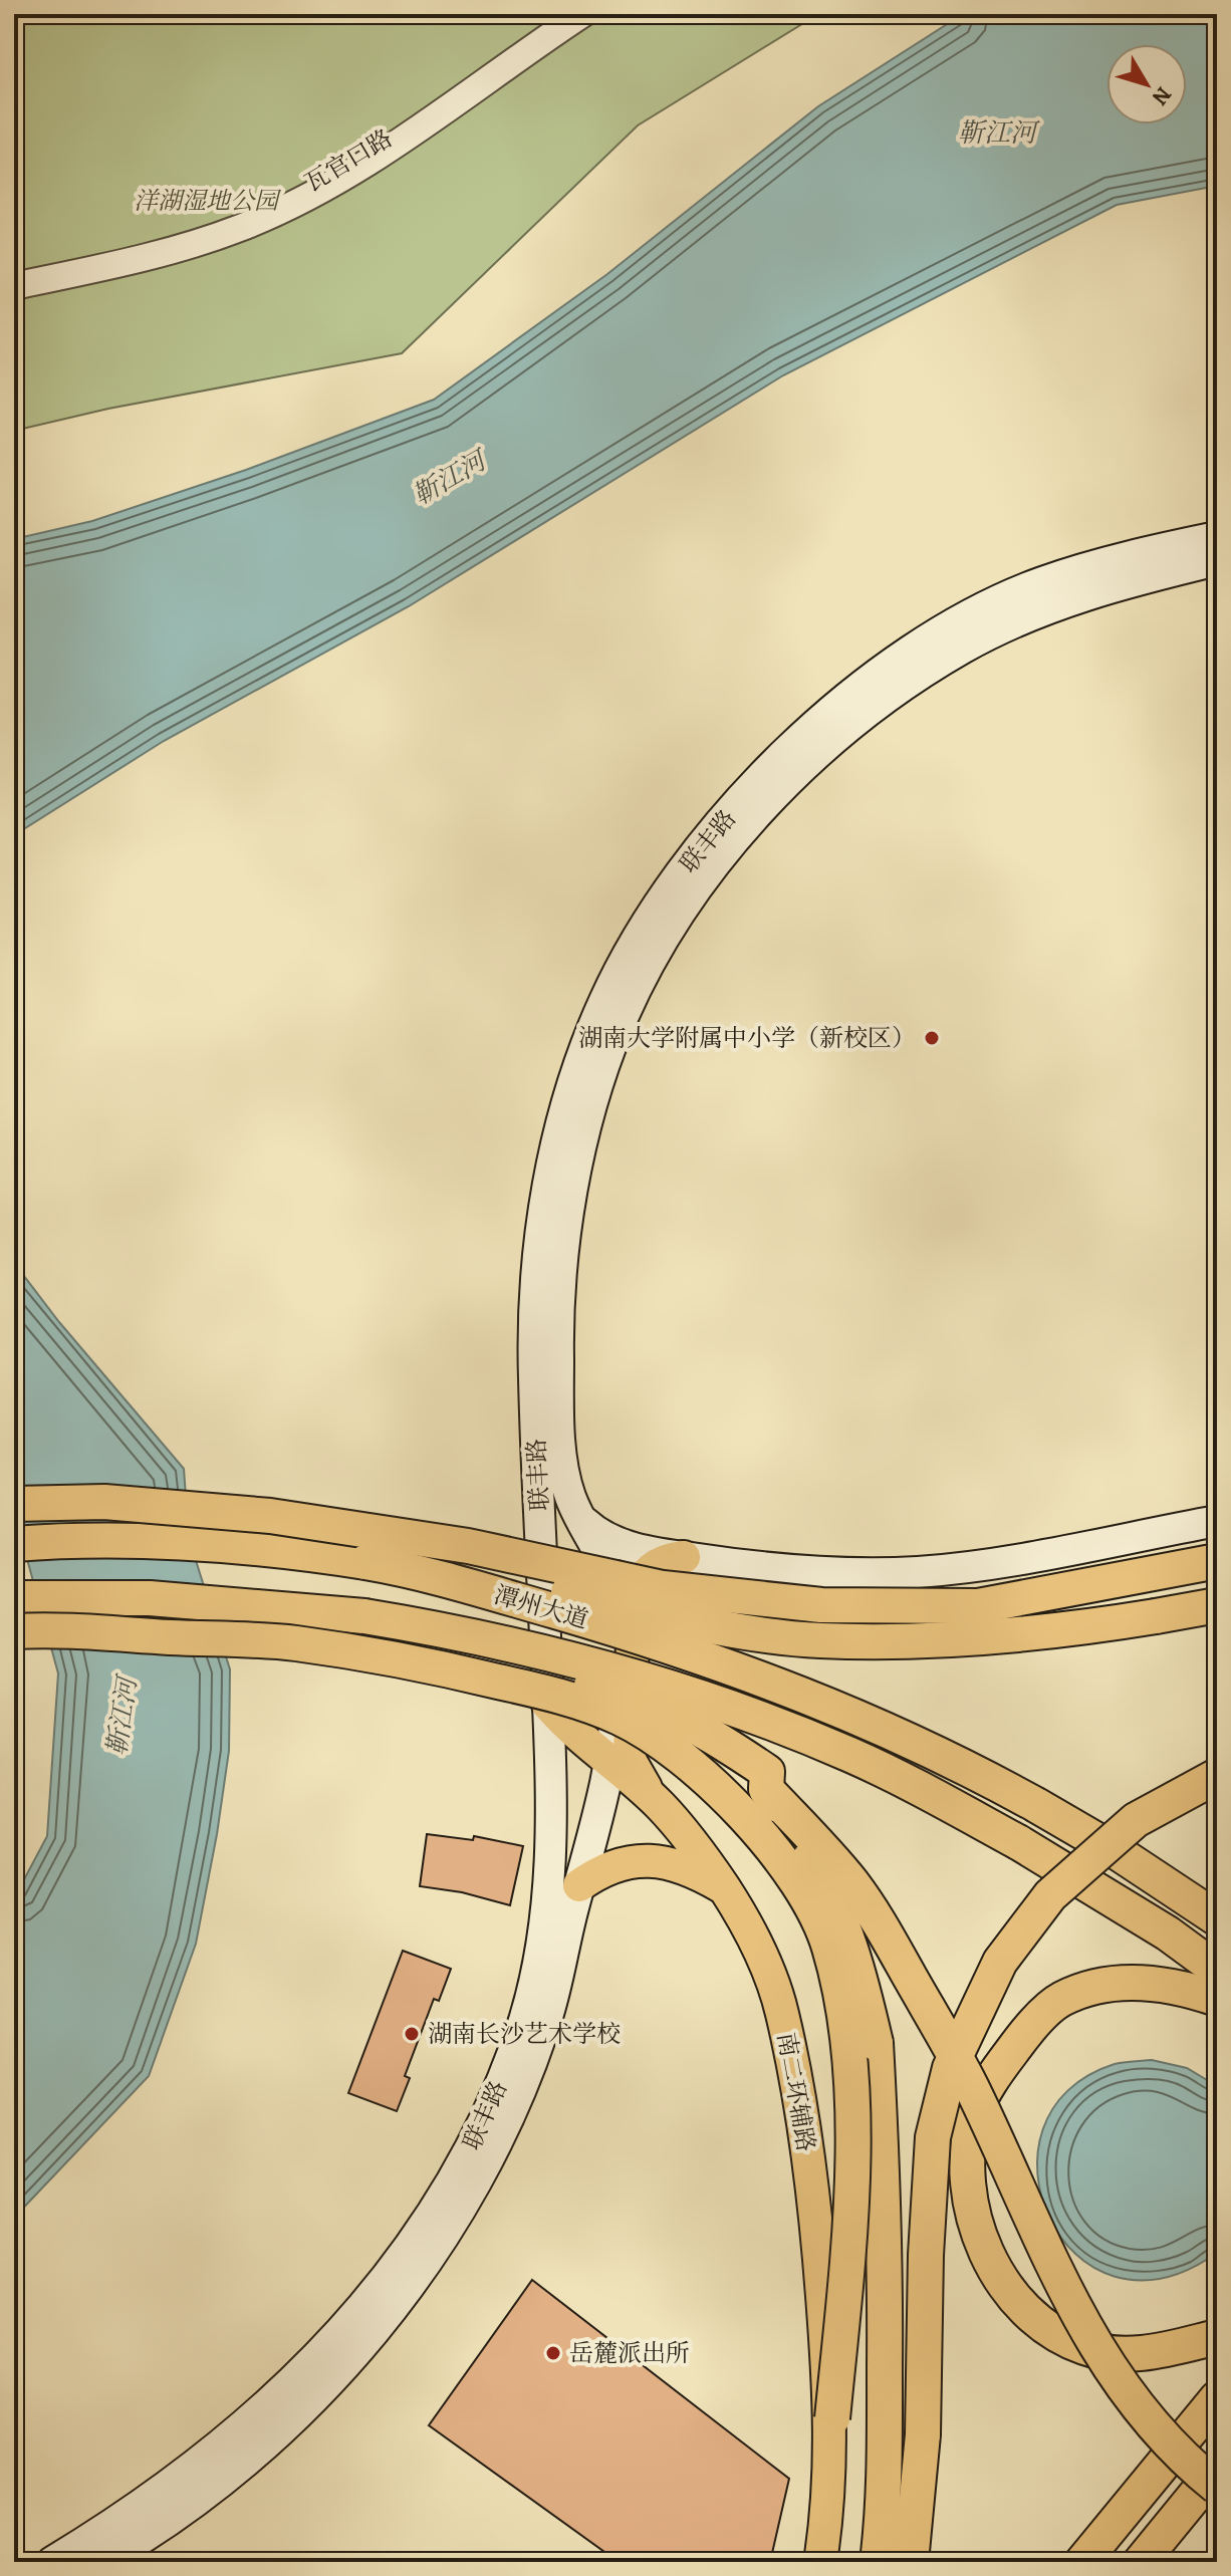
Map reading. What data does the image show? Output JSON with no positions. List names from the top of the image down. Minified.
{"streets":{"highway":["潭州大道"],"main road":["联丰路","南二环辅路"],"street":["瓦官口路"]},"crossings":[["联丰路","南二环辅路"]],"water":["靳江河"],"parks":["洋湖湿地公园"],"places":["湖南大学附属中小学（新校区）","湖南长沙艺术学校","岳麓派出所"],"north":"bottom right"}
